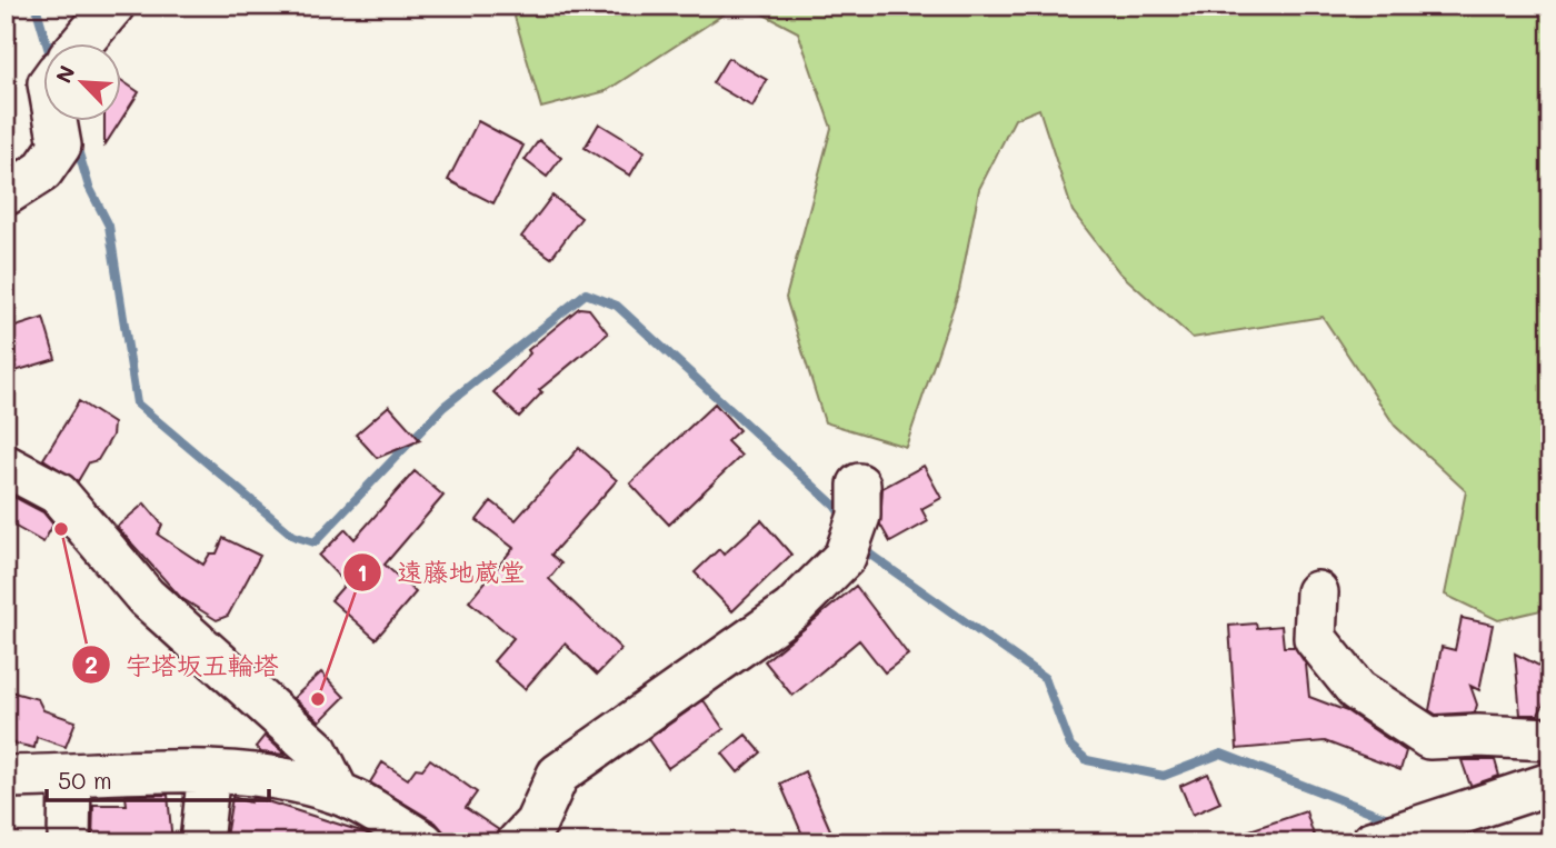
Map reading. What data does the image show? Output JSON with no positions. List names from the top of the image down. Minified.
{"places":["宇塔坂五輪塔","遠藤地蔵堂"],"scale_bar":"50 m","north":"top left"}
